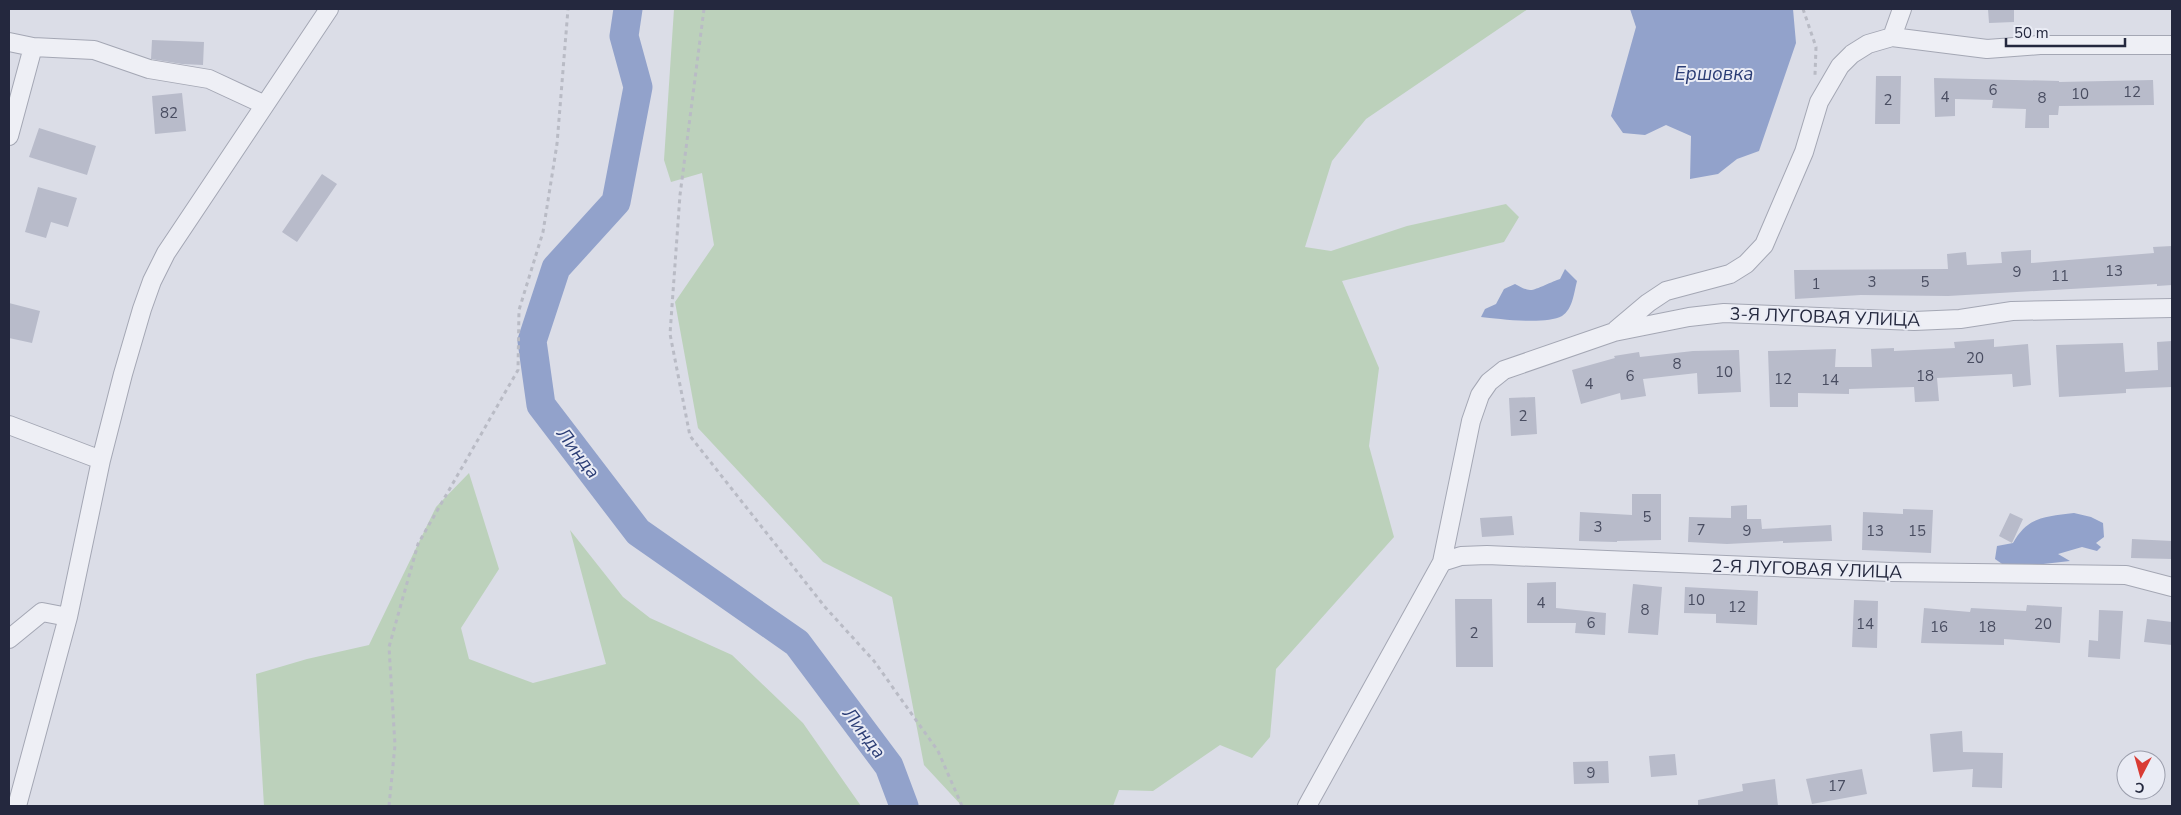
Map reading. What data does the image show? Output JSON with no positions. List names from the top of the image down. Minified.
{"streets":{"street":["3-Я ЛУГОВАЯ УЛИЦА","2-Я ЛУГОВАЯ УЛИЦА"]},"crossings":[["3-Я ЛУГОВАЯ УЛИЦА","2-Я ЛУГОВАЯ УЛИЦА"]],"water":["Ершовка","Линда"],"house_numbers":["6","12","10","4","8","2","82","13","9","11","3","5","1","20","8","10","6","18","12","14","4","2","5","3","7","9","13","15","10","4","12","8","6","14","20","16","18","2","9","17"],"scale_bar":"50 m","north":"bottom"}
